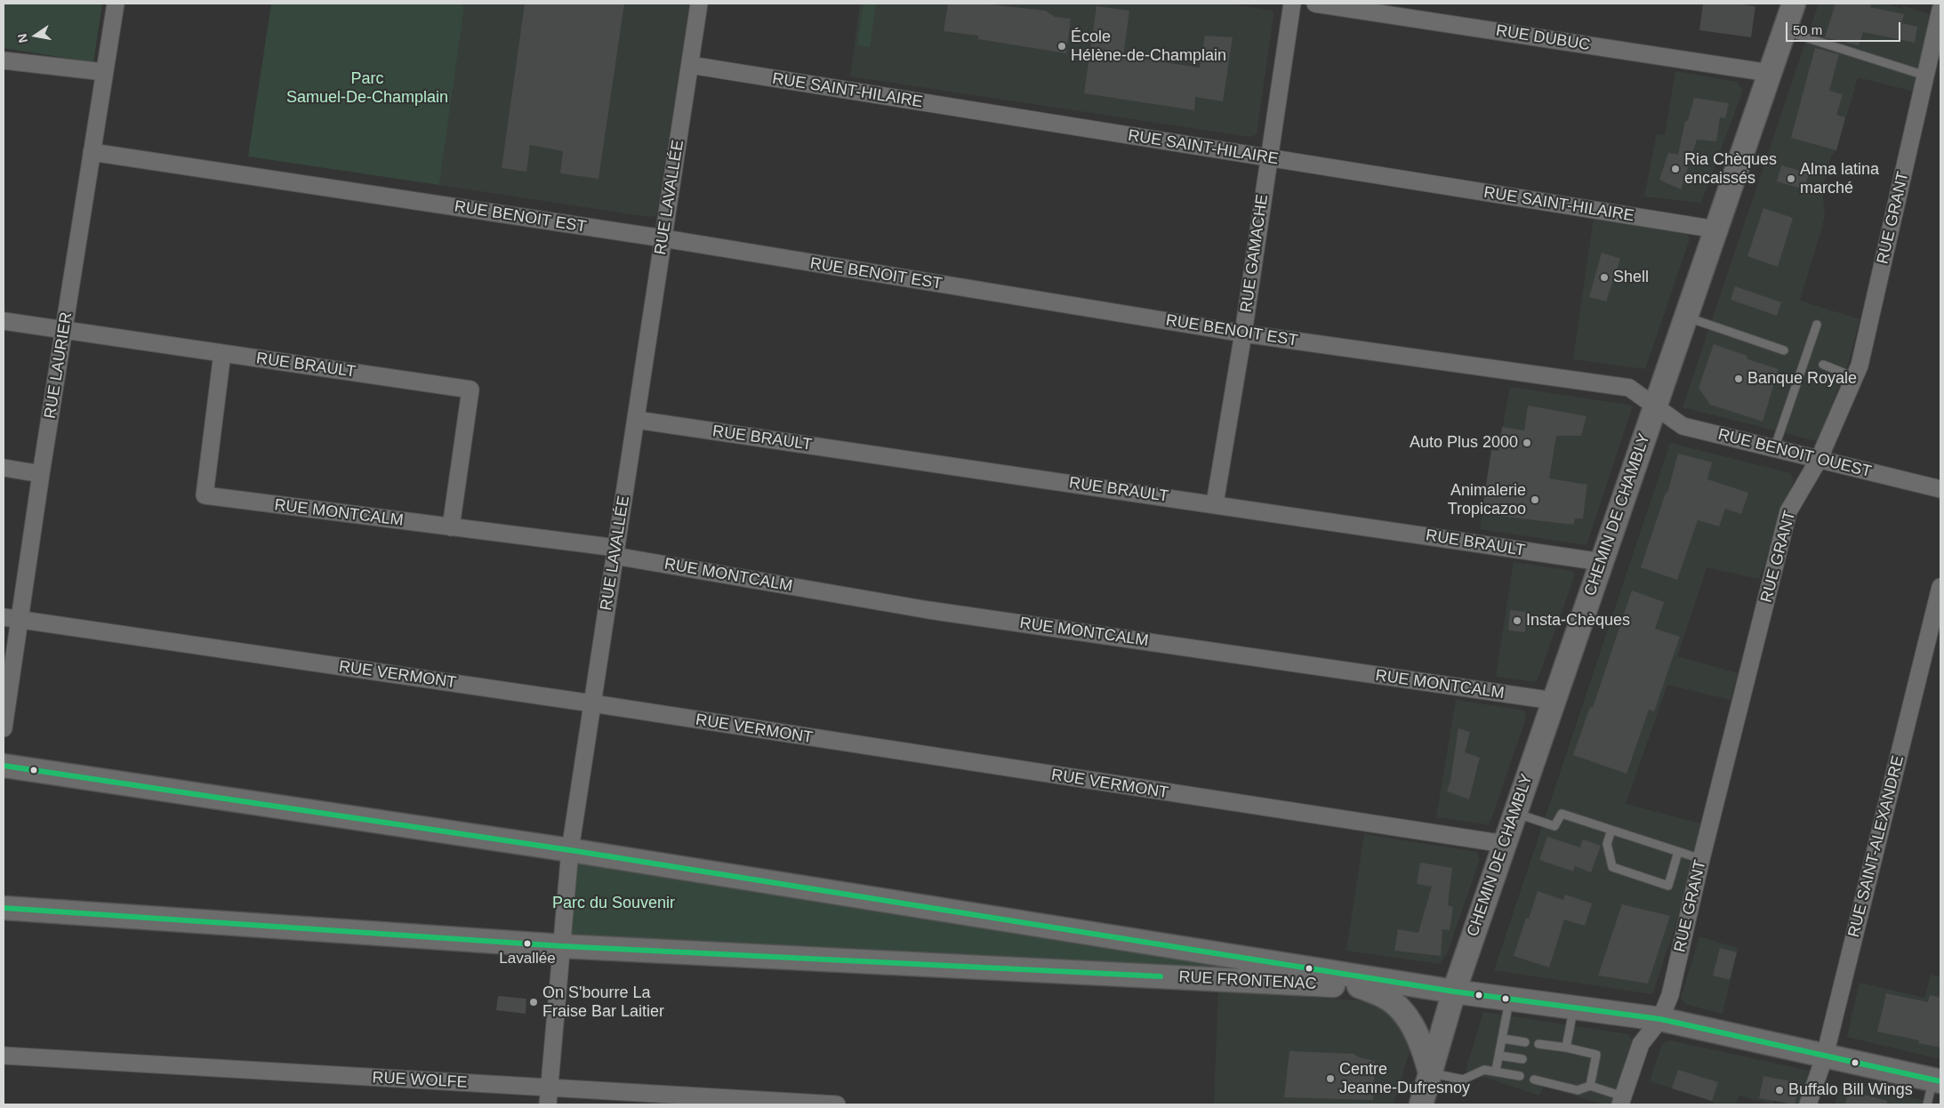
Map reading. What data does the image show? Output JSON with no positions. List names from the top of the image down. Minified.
{"streets":{"main road":["CHEMIN DE CHAMBLY","RUE FRONTENAC"],"street":["RUE DUBUC","RUE SAINT-HILAIRE","RUE LAVALLÉE","RUE BENOIT EST","RUE GRANT","RUE GAMACHE","RUE LAURIER","RUE BRAULT","RUE BENOIT OUEST","RUE MONTCALM","RUE VERMONT","RUE SAINT-ALEXANDRE","RUE WOLFE"]},"crossings":[["RUE DUBUC","CHEMIN DE CHAMBLY"],["RUE SAINT-HILAIRE","RUE LAVALLÉE"],["RUE SAINT-HILAIRE","RUE GAMACHE"],["RUE SAINT-HILAIRE","CHEMIN DE CHAMBLY"],["RUE LAVALLÉE","RUE BENOIT EST"],["RUE LAVALLÉE","RUE BRAULT"],["RUE LAVALLÉE","RUE MONTCALM"],["RUE LAVALLÉE","RUE VERMONT"],["RUE LAVALLÉE","RUE FRONTENAC"],["RUE LAVALLÉE","RUE WOLFE"],["RUE BENOIT EST","RUE GAMACHE"],["RUE BENOIT EST","RUE LAURIER"],["RUE BENOIT EST","RUE BENOIT OUEST"],["RUE BENOIT EST","CHEMIN DE CHAMBLY"],["RUE GRANT","RUE BENOIT OUEST"],["RUE GAMACHE","RUE BRAULT"],["RUE LAURIER","RUE BRAULT"],["RUE LAURIER","RUE VERMONT"],["RUE BRAULT","RUE MONTCALM"],["RUE BRAULT","CHEMIN DE CHAMBLY"],["RUE BENOIT OUEST","CHEMIN DE CHAMBLY"],["RUE MONTCALM","CHEMIN DE CHAMBLY"],["CHEMIN DE CHAMBLY","RUE VERMONT"],["CHEMIN DE CHAMBLY","RUE FRONTENAC"]],"parks":["Parc Samuel-De-Champlain","Parc du Souvenir"],"places":["École Hélène-de-Champlain","Ria Chèques encaissés","Alma latina marché","Shell","Banque Royale","Auto Plus 2000","Animalerie Tropicazoo","Insta-Chèques","Lavallée","On S'bourre La Fraise Bar Laitier","Centre Jeanne-Dufresnoy","Buffalo Bill Wings"],"scale_bar":"50 m","north":"left"}
